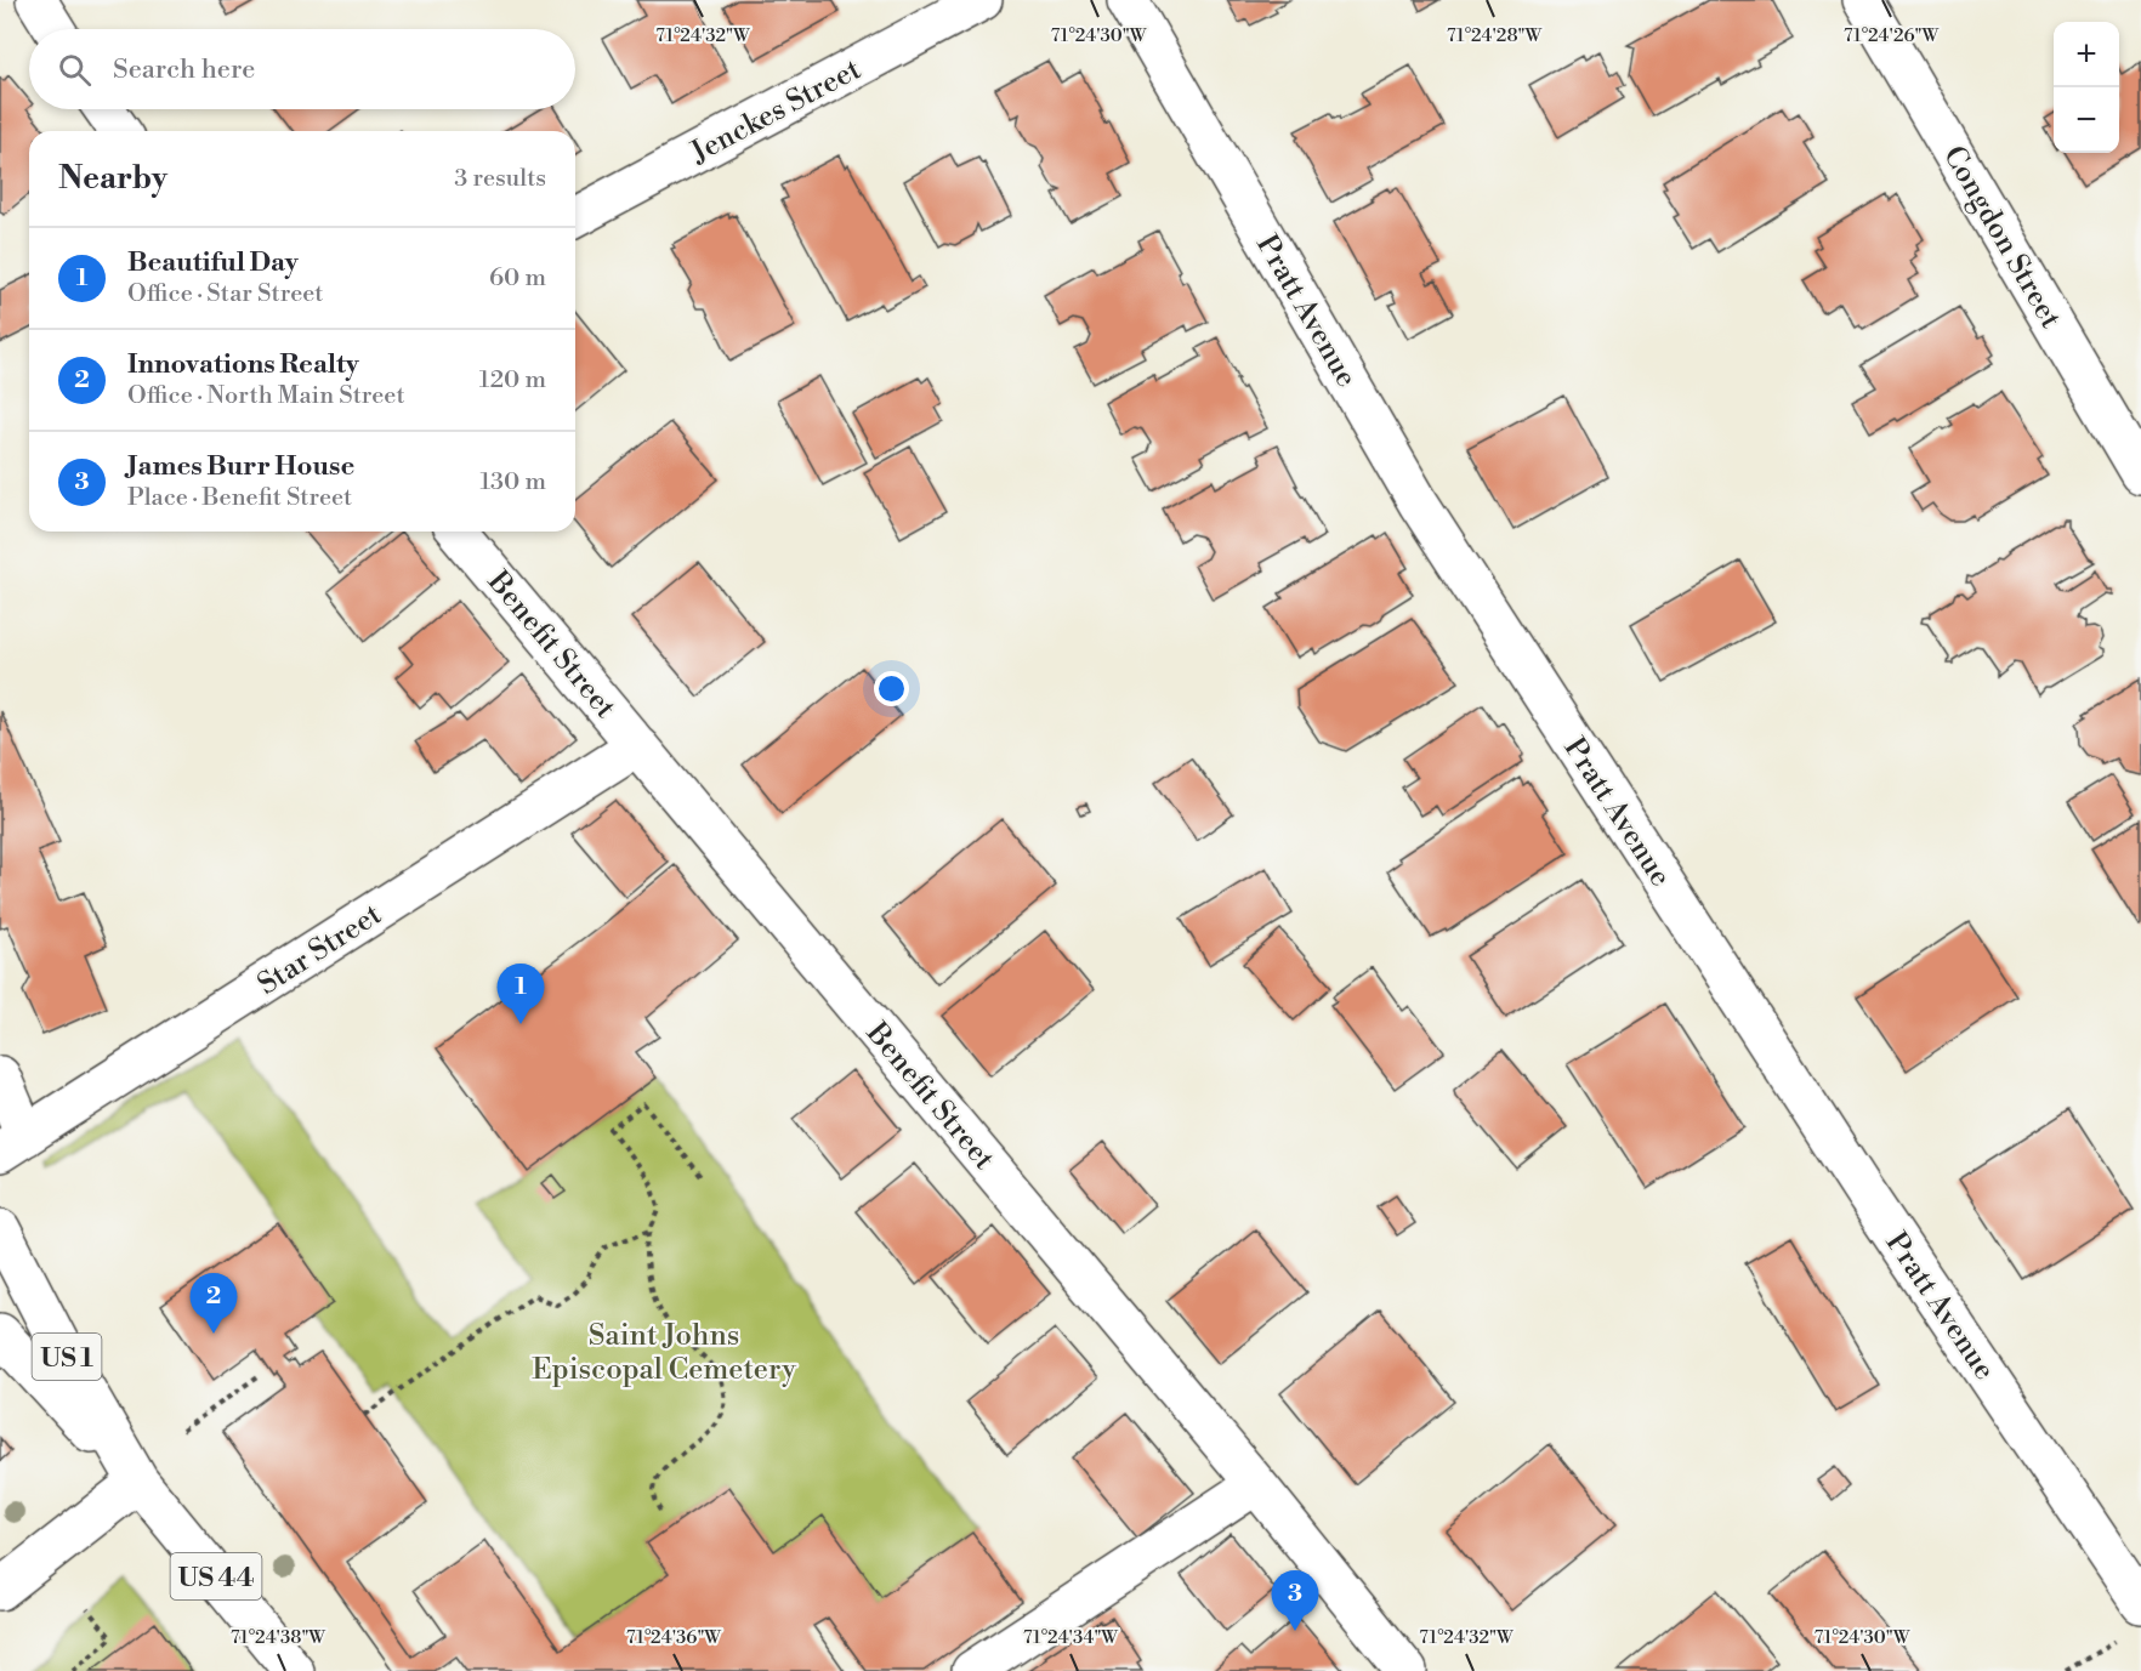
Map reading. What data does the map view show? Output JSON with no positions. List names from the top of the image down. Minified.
{"streets":{"street":["Jenckes Street","Congdon Street","Pratt Avenue","Benefit Street","Star Street","US 1","US 44"]},"crossings":[["Benefit Street","Star Street"],["US 1","US 44"]],"parks":["Saint Johns Episcopal Cemetery"],"page":{"map_buttons":["+","−"],"search":"Search here","heading":["Nearby","3 results"],"list":[{"mark":"1","name":"Beautiful Day","note":"Office · Star Street","value":"60 m"},{"mark":"2","name":"Innovations Realty","note":"Office · North Main Street","value":"120 m"},{"mark":"3","name":"James Burr House","note":"Place · Benefit Street","value":"130 m"}],"pins":["1","2","3"]},"coordinates":["71°24'32\"W","71°24'28\"W","71°24'30\"W","71°24'26\"W","71°24'38\"W","71°24'36\"W","71°24'34\"W"]}
